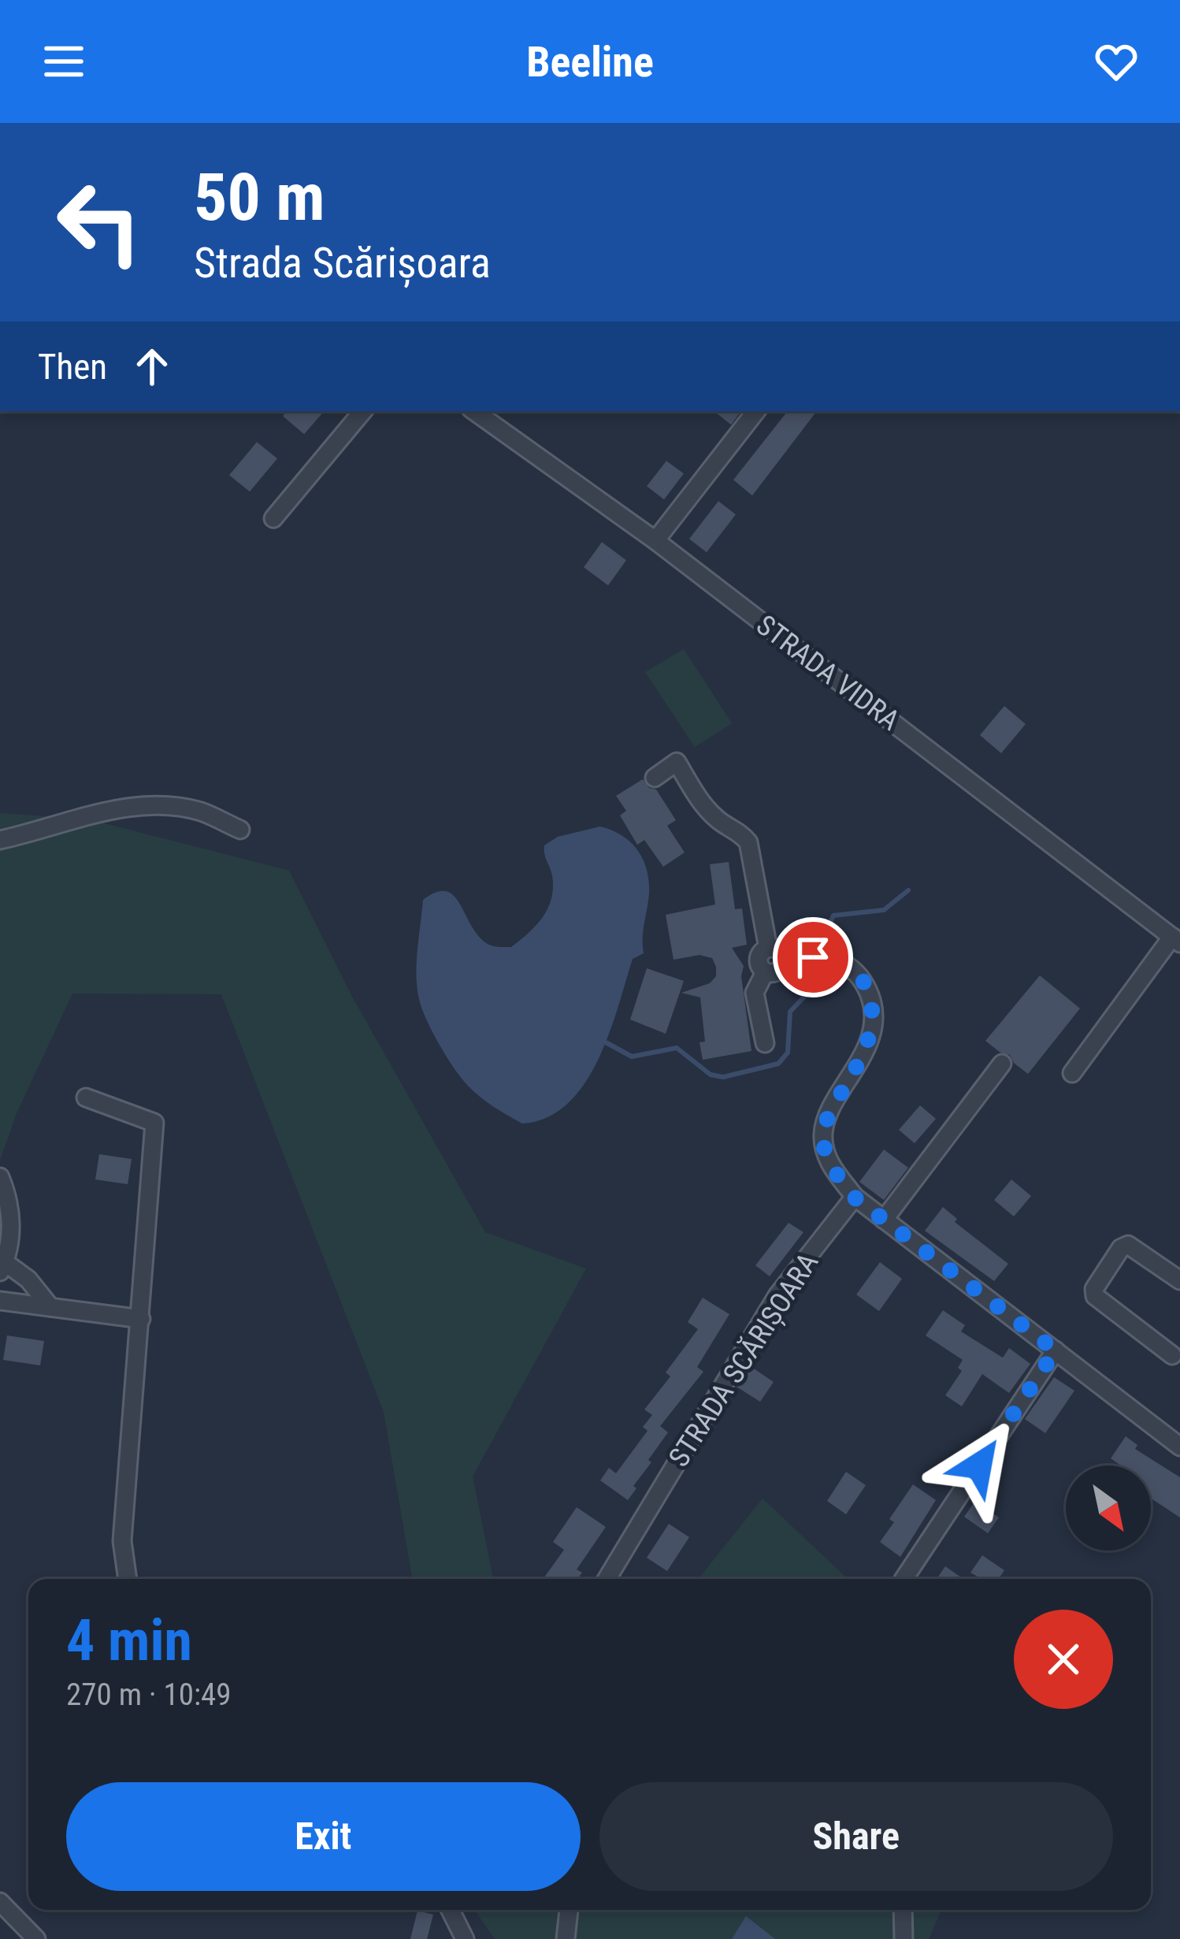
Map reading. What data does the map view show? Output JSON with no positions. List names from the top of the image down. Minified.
{"streets":{"street":["STRADA VIDRA","STRADA SCĂRIȘOARA"]},"north":"bottom right","page":{"header":"Beeline","turn":["50 m","Strada Scărișoara"],"then":"Then","heading":["4 min","270 m · 10:49"],"buttons":["Exit","Share"]}}
